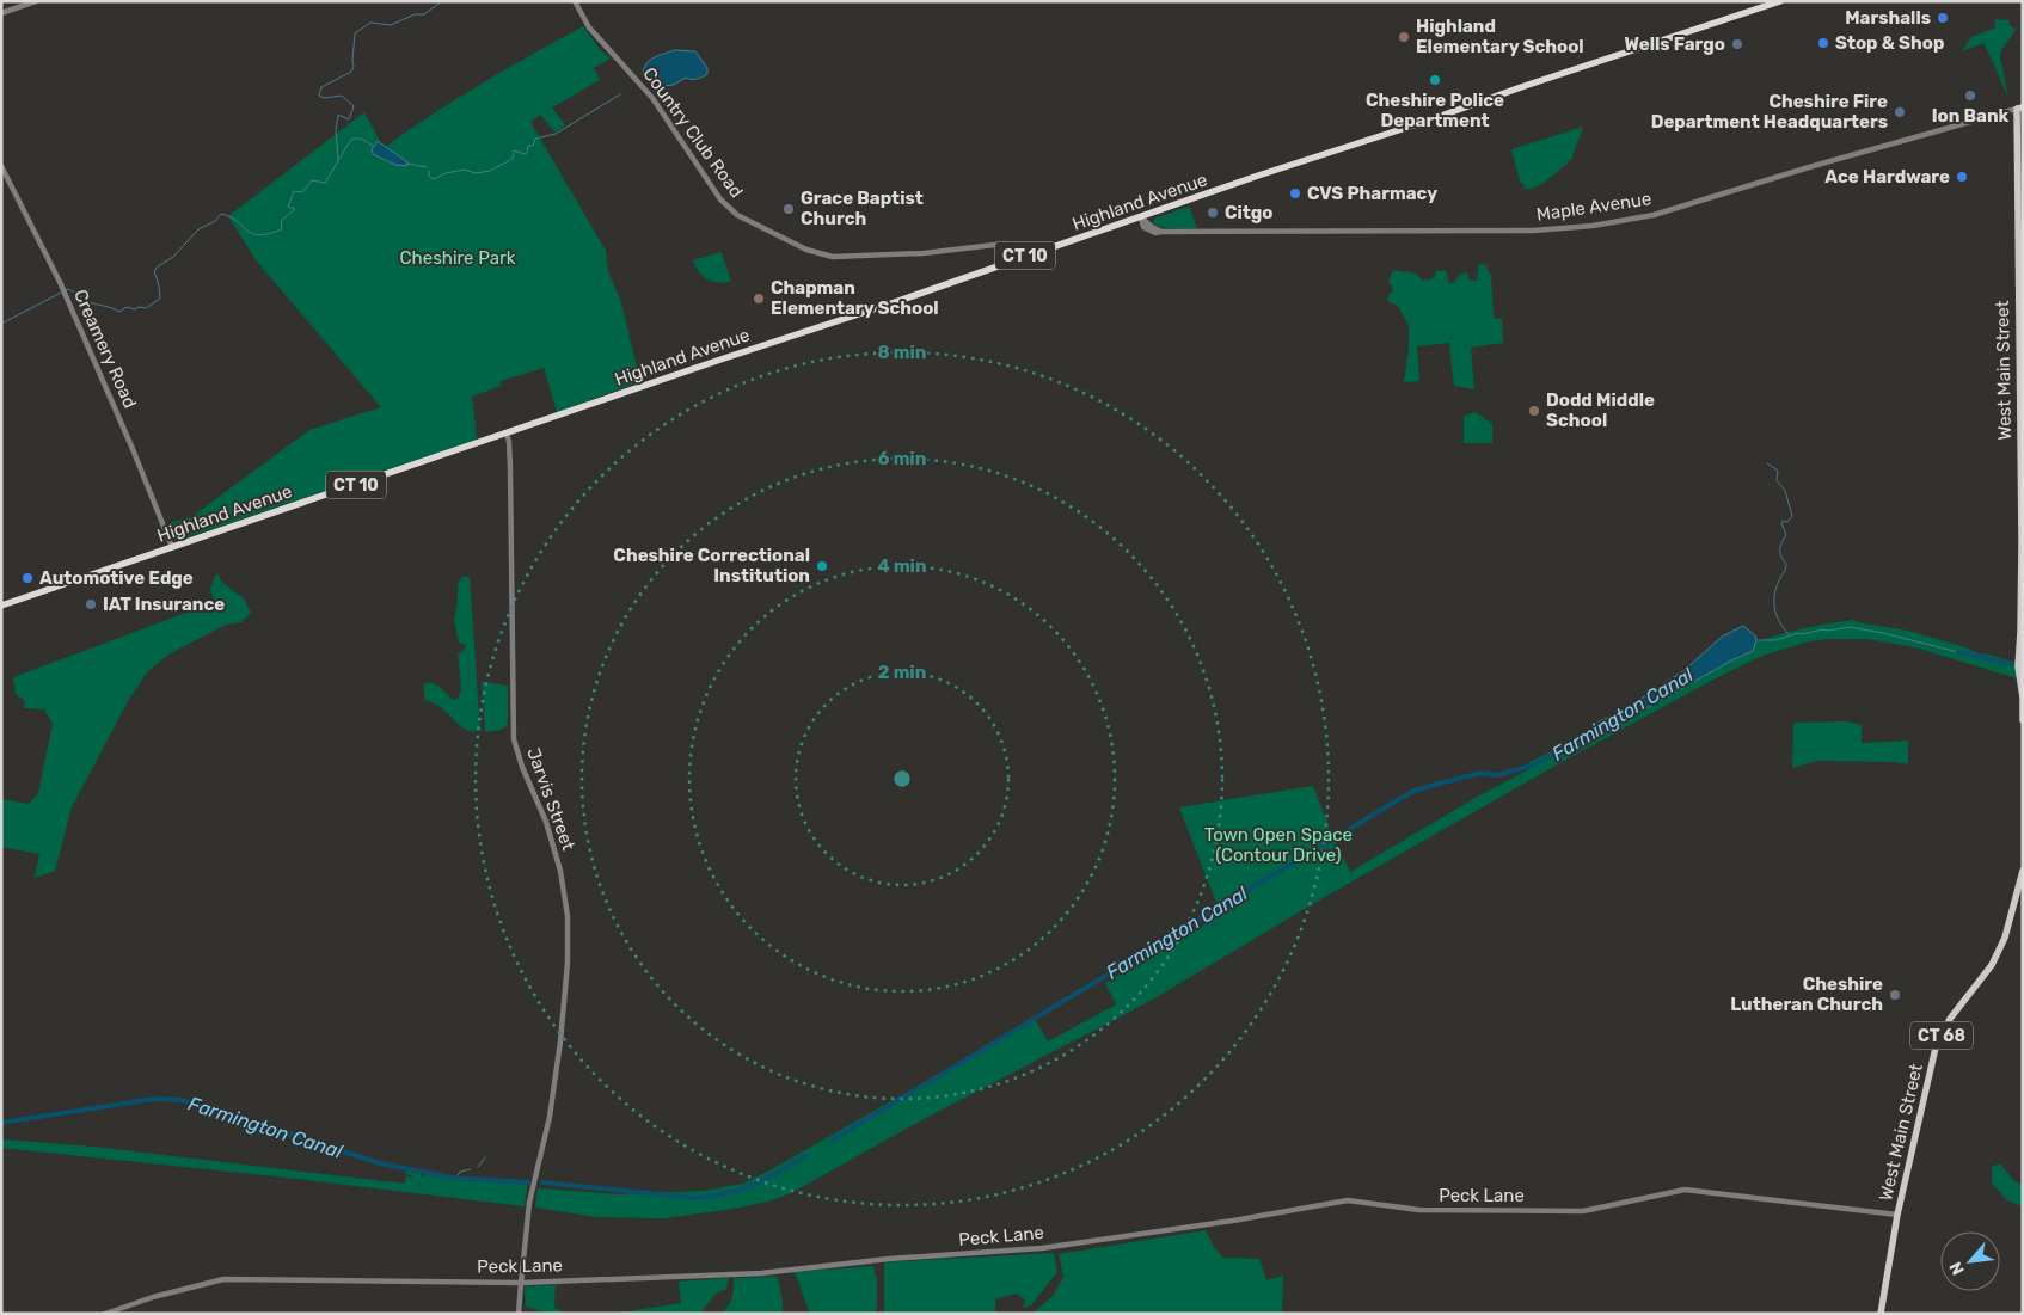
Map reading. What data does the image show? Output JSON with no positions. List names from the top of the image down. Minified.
{"streets":{"highway":["Highland Avenue","CT 10"],"main road":["West Main Street","CT 68"],"street":["Country Club Road","Maple Avenue","Creamery Road","Jarvis Street","Peck Lane"]},"crossings":[["Country Club Road","Highland Avenue"],["Highland Avenue","Maple Avenue"],["Highland Avenue","Creamery Road"],["Highland Avenue","Jarvis Street"],["Maple Avenue","West Main Street"],["West Main Street","Peck Lane"],["Jarvis Street","Peck Lane"]],"water":["Farmington Canal"],"parks":["Cheshire Park","Town Open Space (Contour Drive)"],"places":["Marshalls","Highland Elementary School","Stop & Shop","Wells Fargo","Cheshire Police Department","Ion Bank","Cheshire Fire Department Headquarters","Ace Hardware","CVS Pharmacy","Grace Baptist Church","Citgo","Chapman Elementary School","Dodd Middle School","Cheshire Correctional Institution","Automotive Edge","IAT Insurance","Cheshire Lutheran Church"],"north":"bottom left","rings":["8 min","6 min","4 min","2 min"]}
